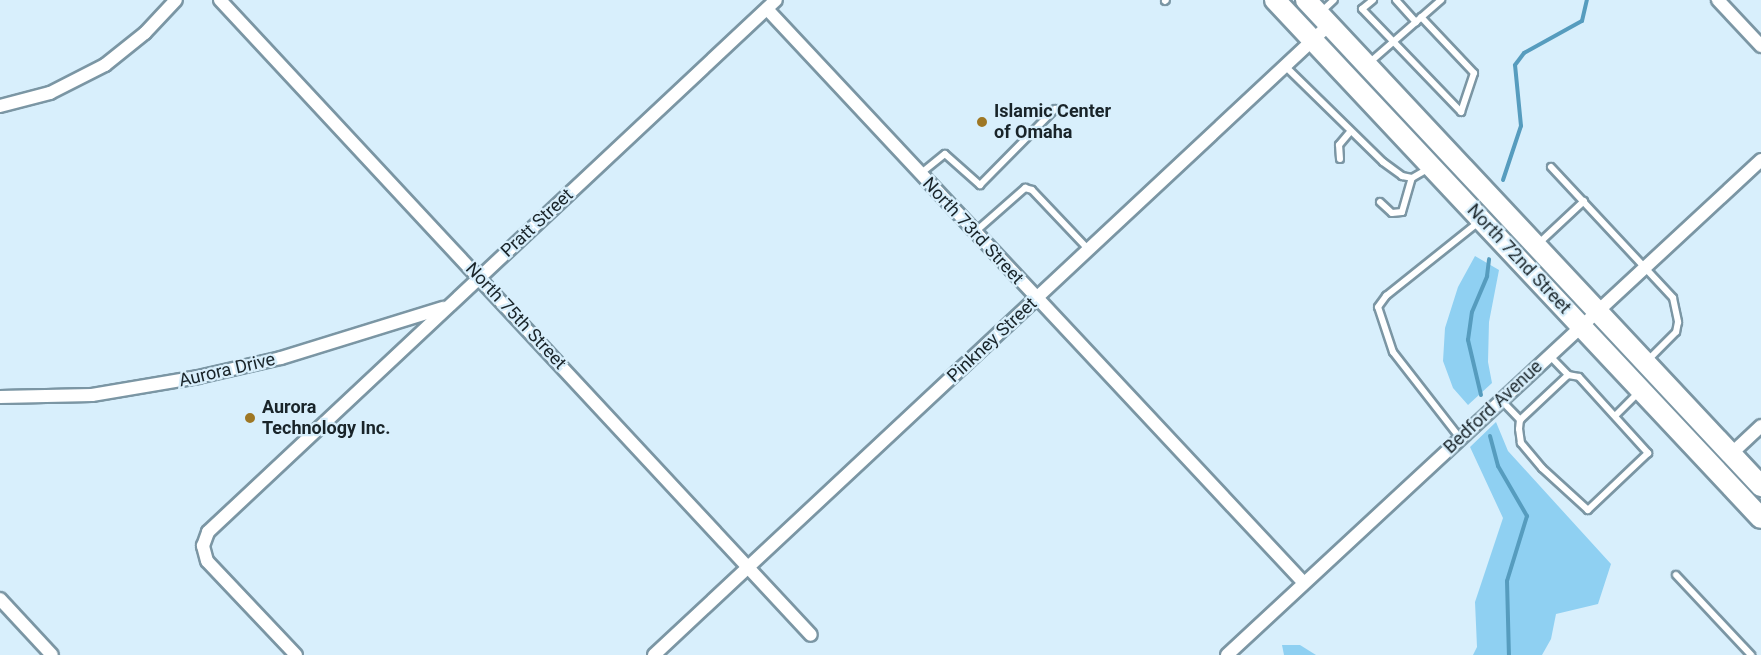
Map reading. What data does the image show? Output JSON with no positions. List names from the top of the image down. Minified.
{"streets":{"main road":["North 72nd Street"],"street":["Pratt Street","North 73rd Street","North 75th Street","Pinkney Street","Aurora Drive","Bedford Avenue"]},"crossings":[["Pratt Street","North 73rd Street"],["Pratt Street","North 75th Street"],["Pratt Street","Aurora Drive"],["North 73rd Street","Pinkney Street"],["North 73rd Street","Bedford Avenue"],["North 72nd Street","Pinkney Street"],["North 72nd Street","Bedford Avenue"],["North 75th Street","Pinkney Street"]],"places":["Islamic Center of Omaha","Aurora Technology Inc."]}
